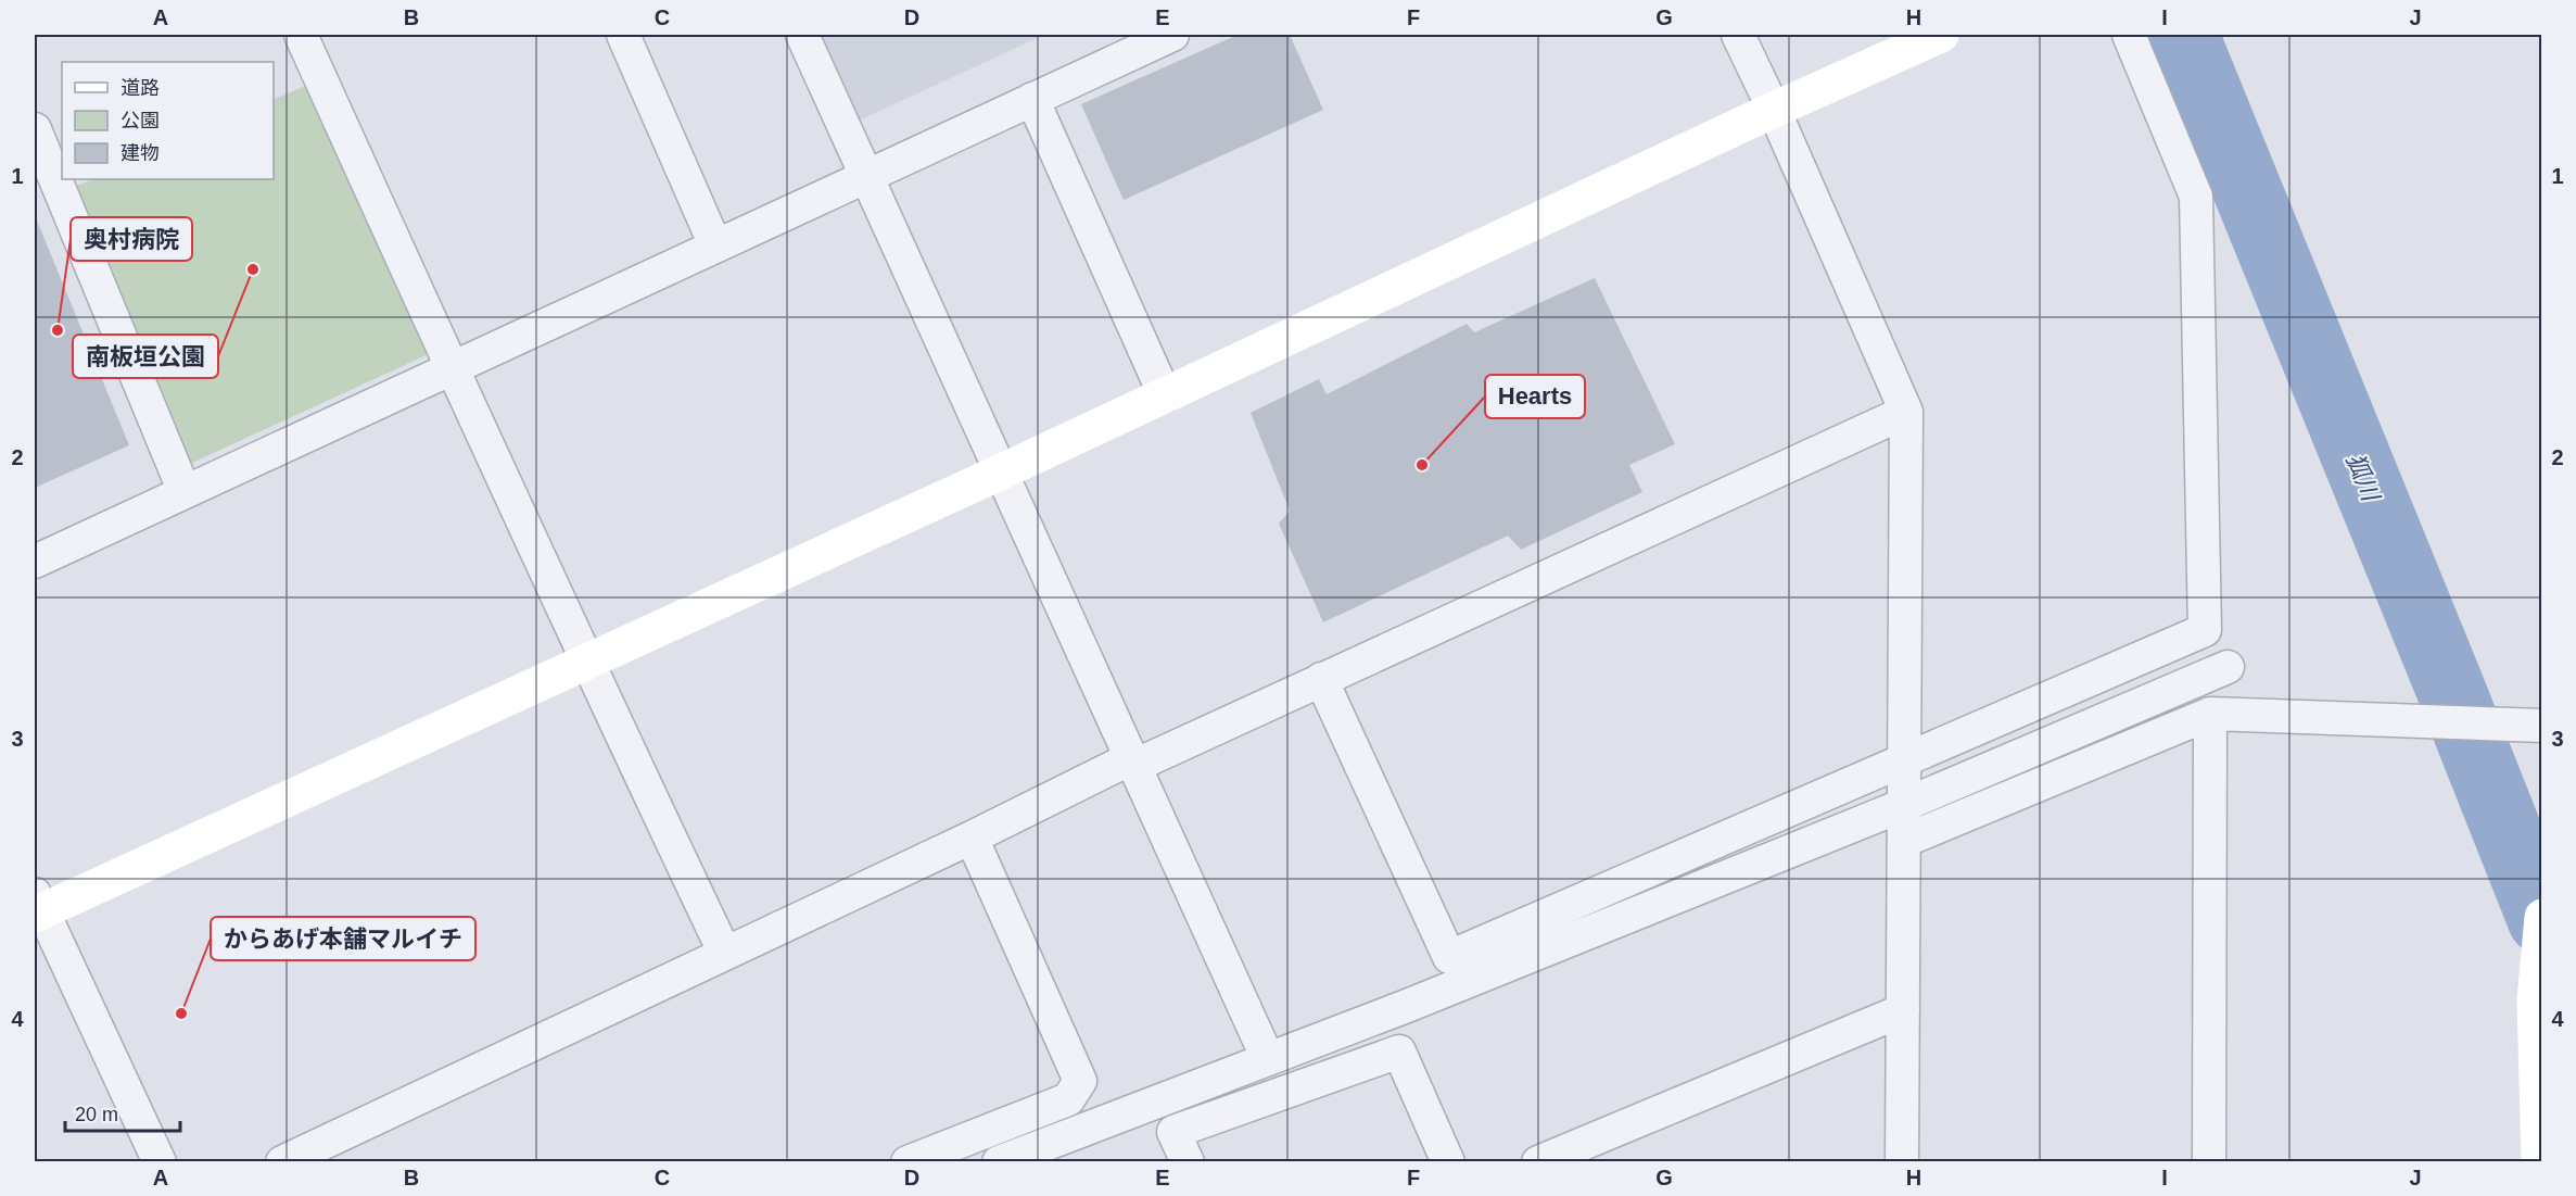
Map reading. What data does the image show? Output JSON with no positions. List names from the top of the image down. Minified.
{"water":["狐川"],"places":["南板垣公園","奥村病院","Hearts","からあげ本舗マルイチ"],"legend":["道路","公園","建物"],"scale_bar":"20 m","grid":{"columns":["A","B","C","D","E","F","G","H","I","J"],"rows":["1","2","3","4"]}}
